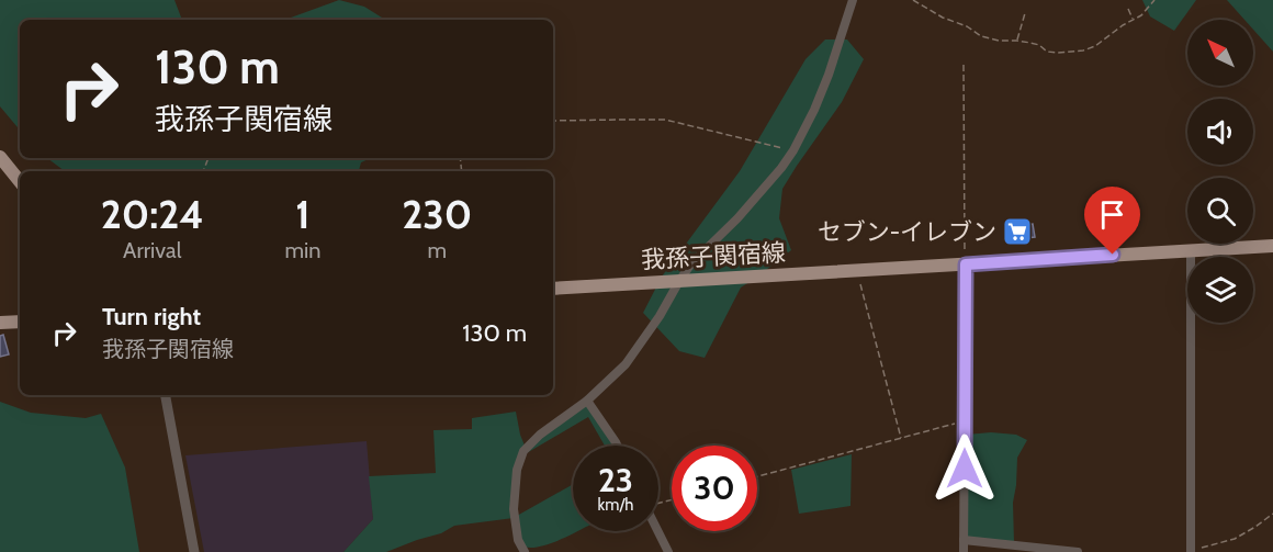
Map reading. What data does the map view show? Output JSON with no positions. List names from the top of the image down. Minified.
{"streets":{"main road":["我孫子関宿線"]},"places":{"supermarket":["セブン-イレブン"]},"north":"top left","page":{"turn":["130 m","我孫子関宿線"],"eta":["20:24","Arrival","1","min","230","m"],"list":[{"name":"Turn right","note":"我孫子関宿線","value":"130 m"}],"speed":"23 km/h","limit":"30"}}
